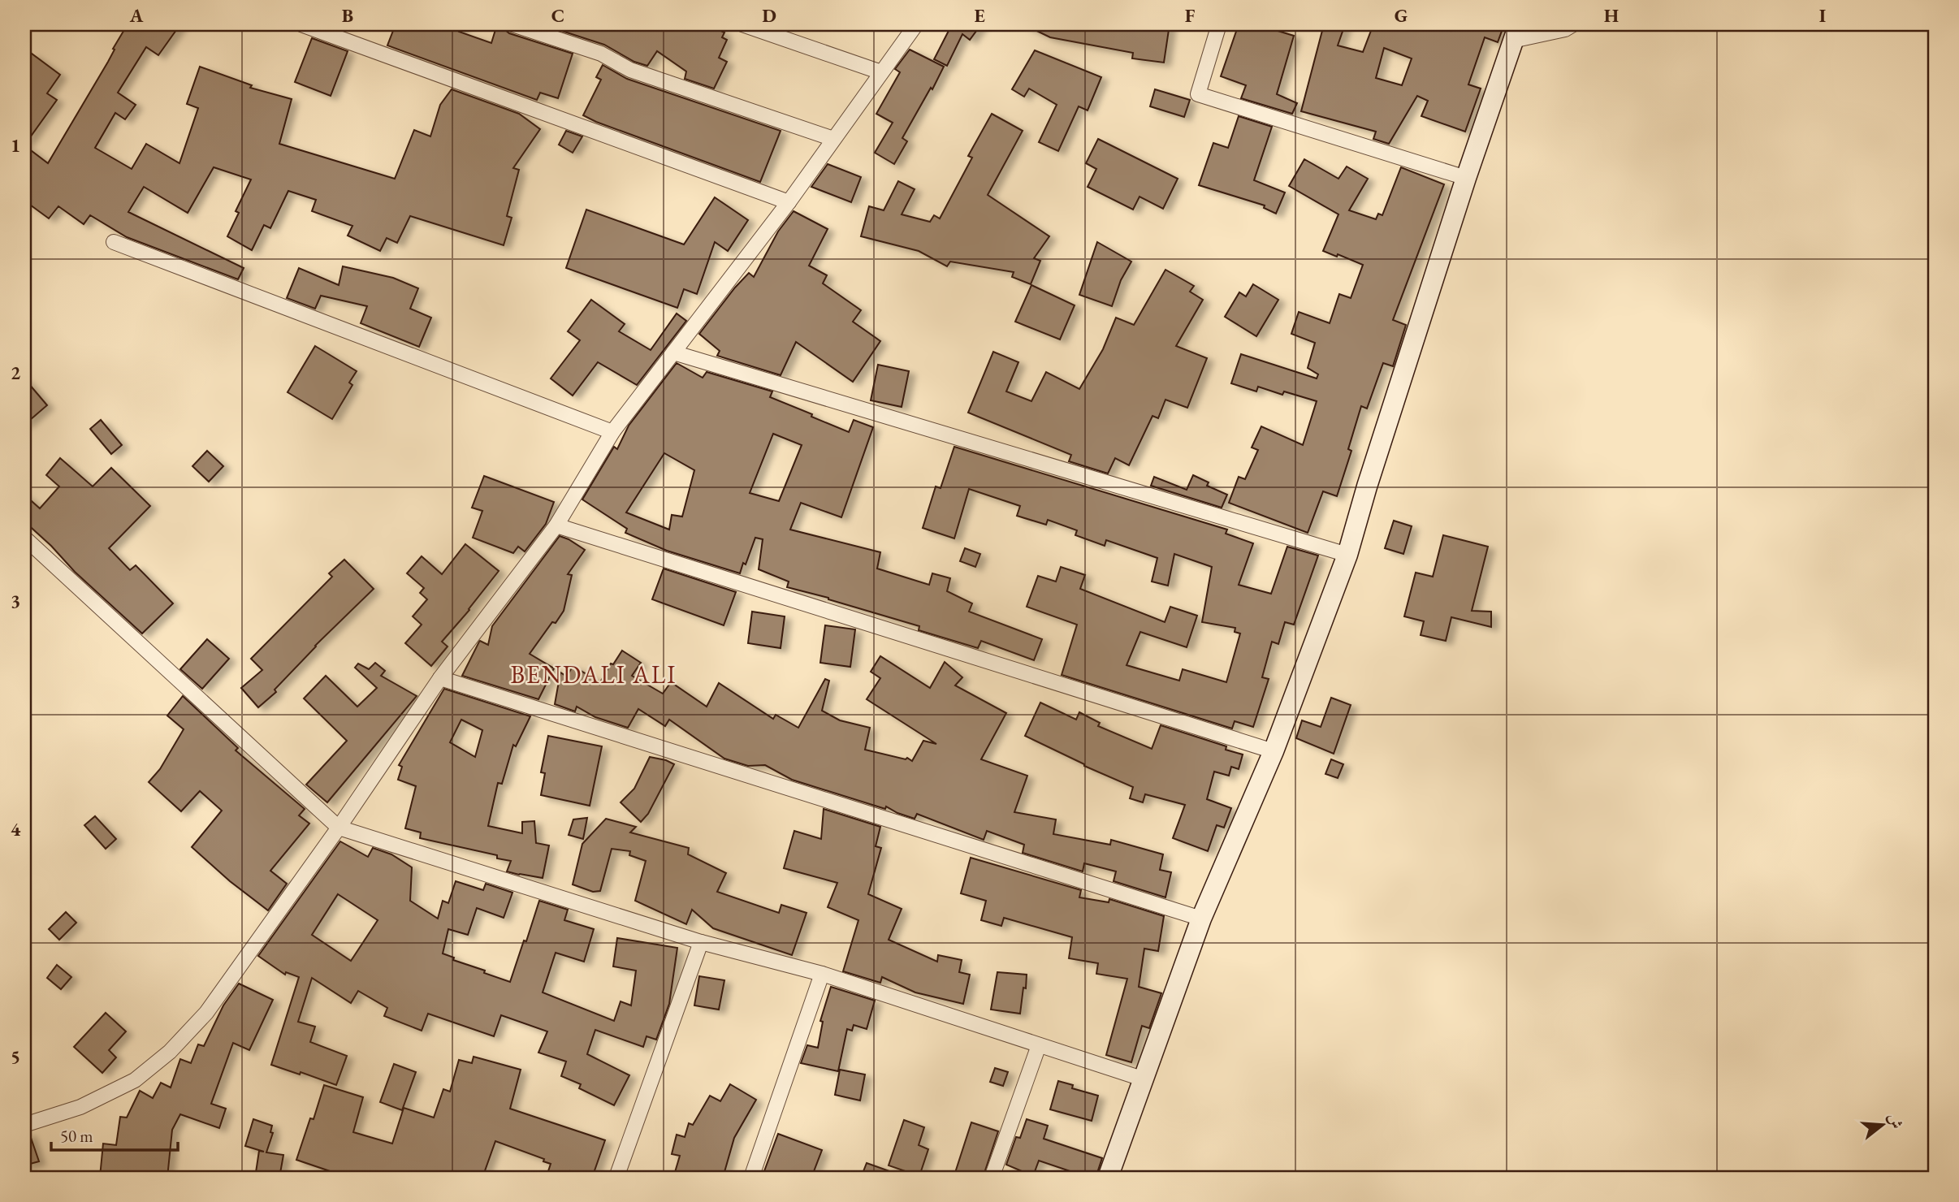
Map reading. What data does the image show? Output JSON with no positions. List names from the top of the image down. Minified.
{"districts":["BENDALI ALI"],"scale_bar":"50 m","north":"right","grid":{"columns":["A","B","C","D","E","F","G","H","I"],"rows":["1","2","3","4","5"]}}
